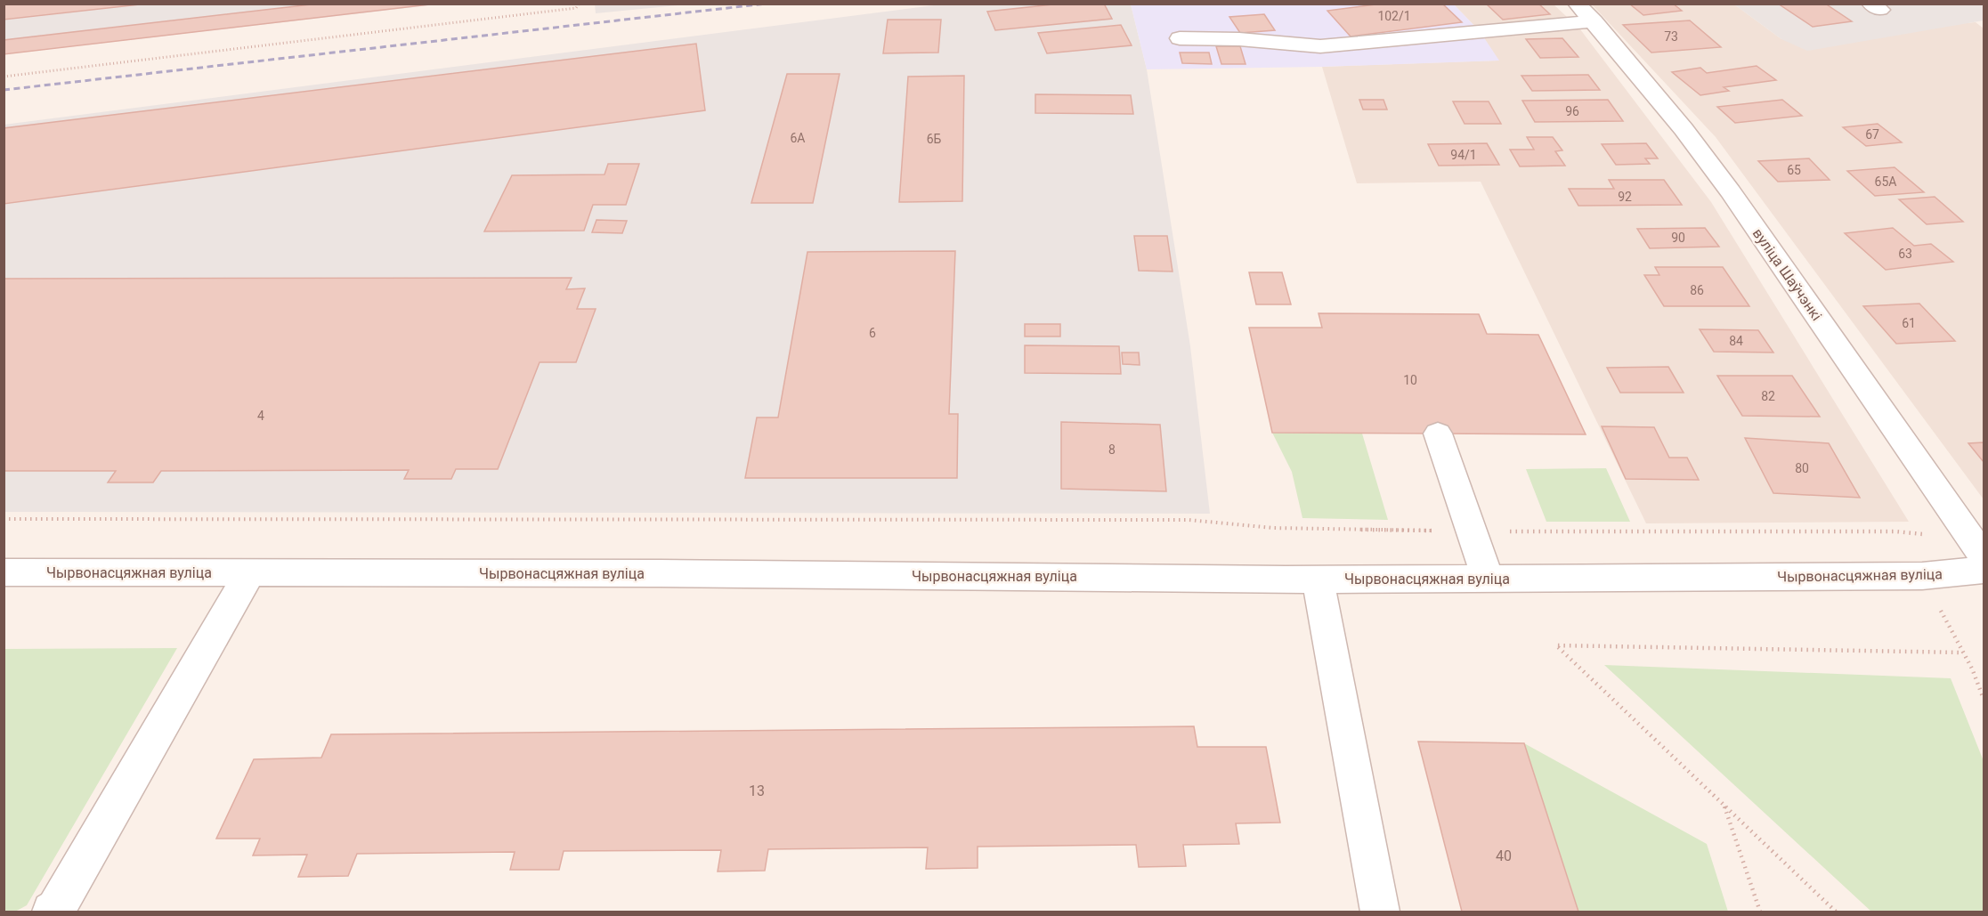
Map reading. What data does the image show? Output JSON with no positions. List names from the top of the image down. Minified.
{"streets":{"street":["вуліца Шаўчэнкі","Чырвонасцяжная вуліца"]},"house_numbers":["102/1","73","96","67","6А","6Б","94/1","65","65А","92","90","63","86","61","6","84","10","82","4","8","80","13","40"]}
